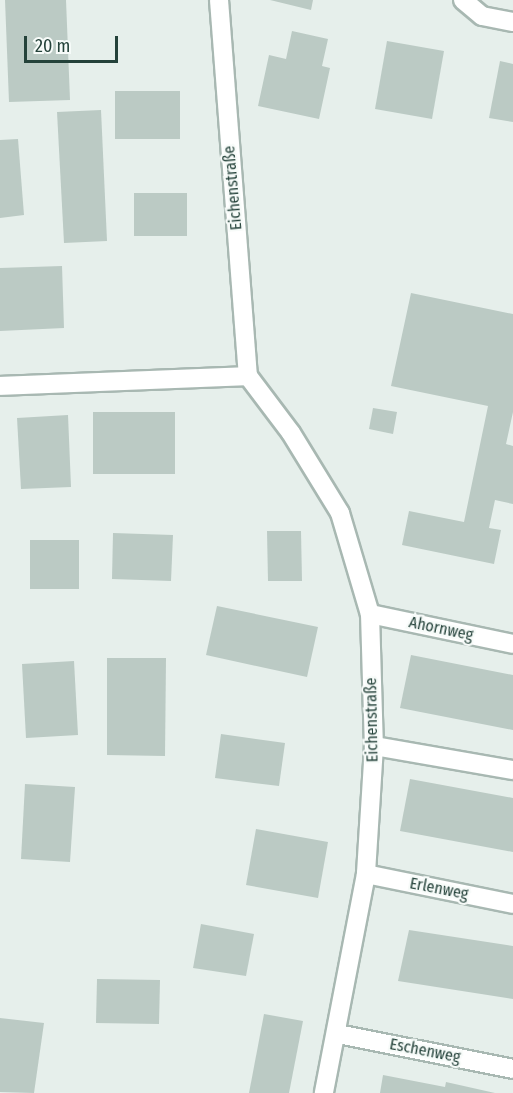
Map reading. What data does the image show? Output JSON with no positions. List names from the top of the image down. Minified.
{"streets":{"street":["Eichenstraße","Ahornweg","Erlenweg","Eschenweg"]},"crossings":[["Eichenstraße","Ahornweg"],["Eichenstraße","Erlenweg"],["Eichenstraße","Eschenweg"]],"scale_bar":"20 m"}
